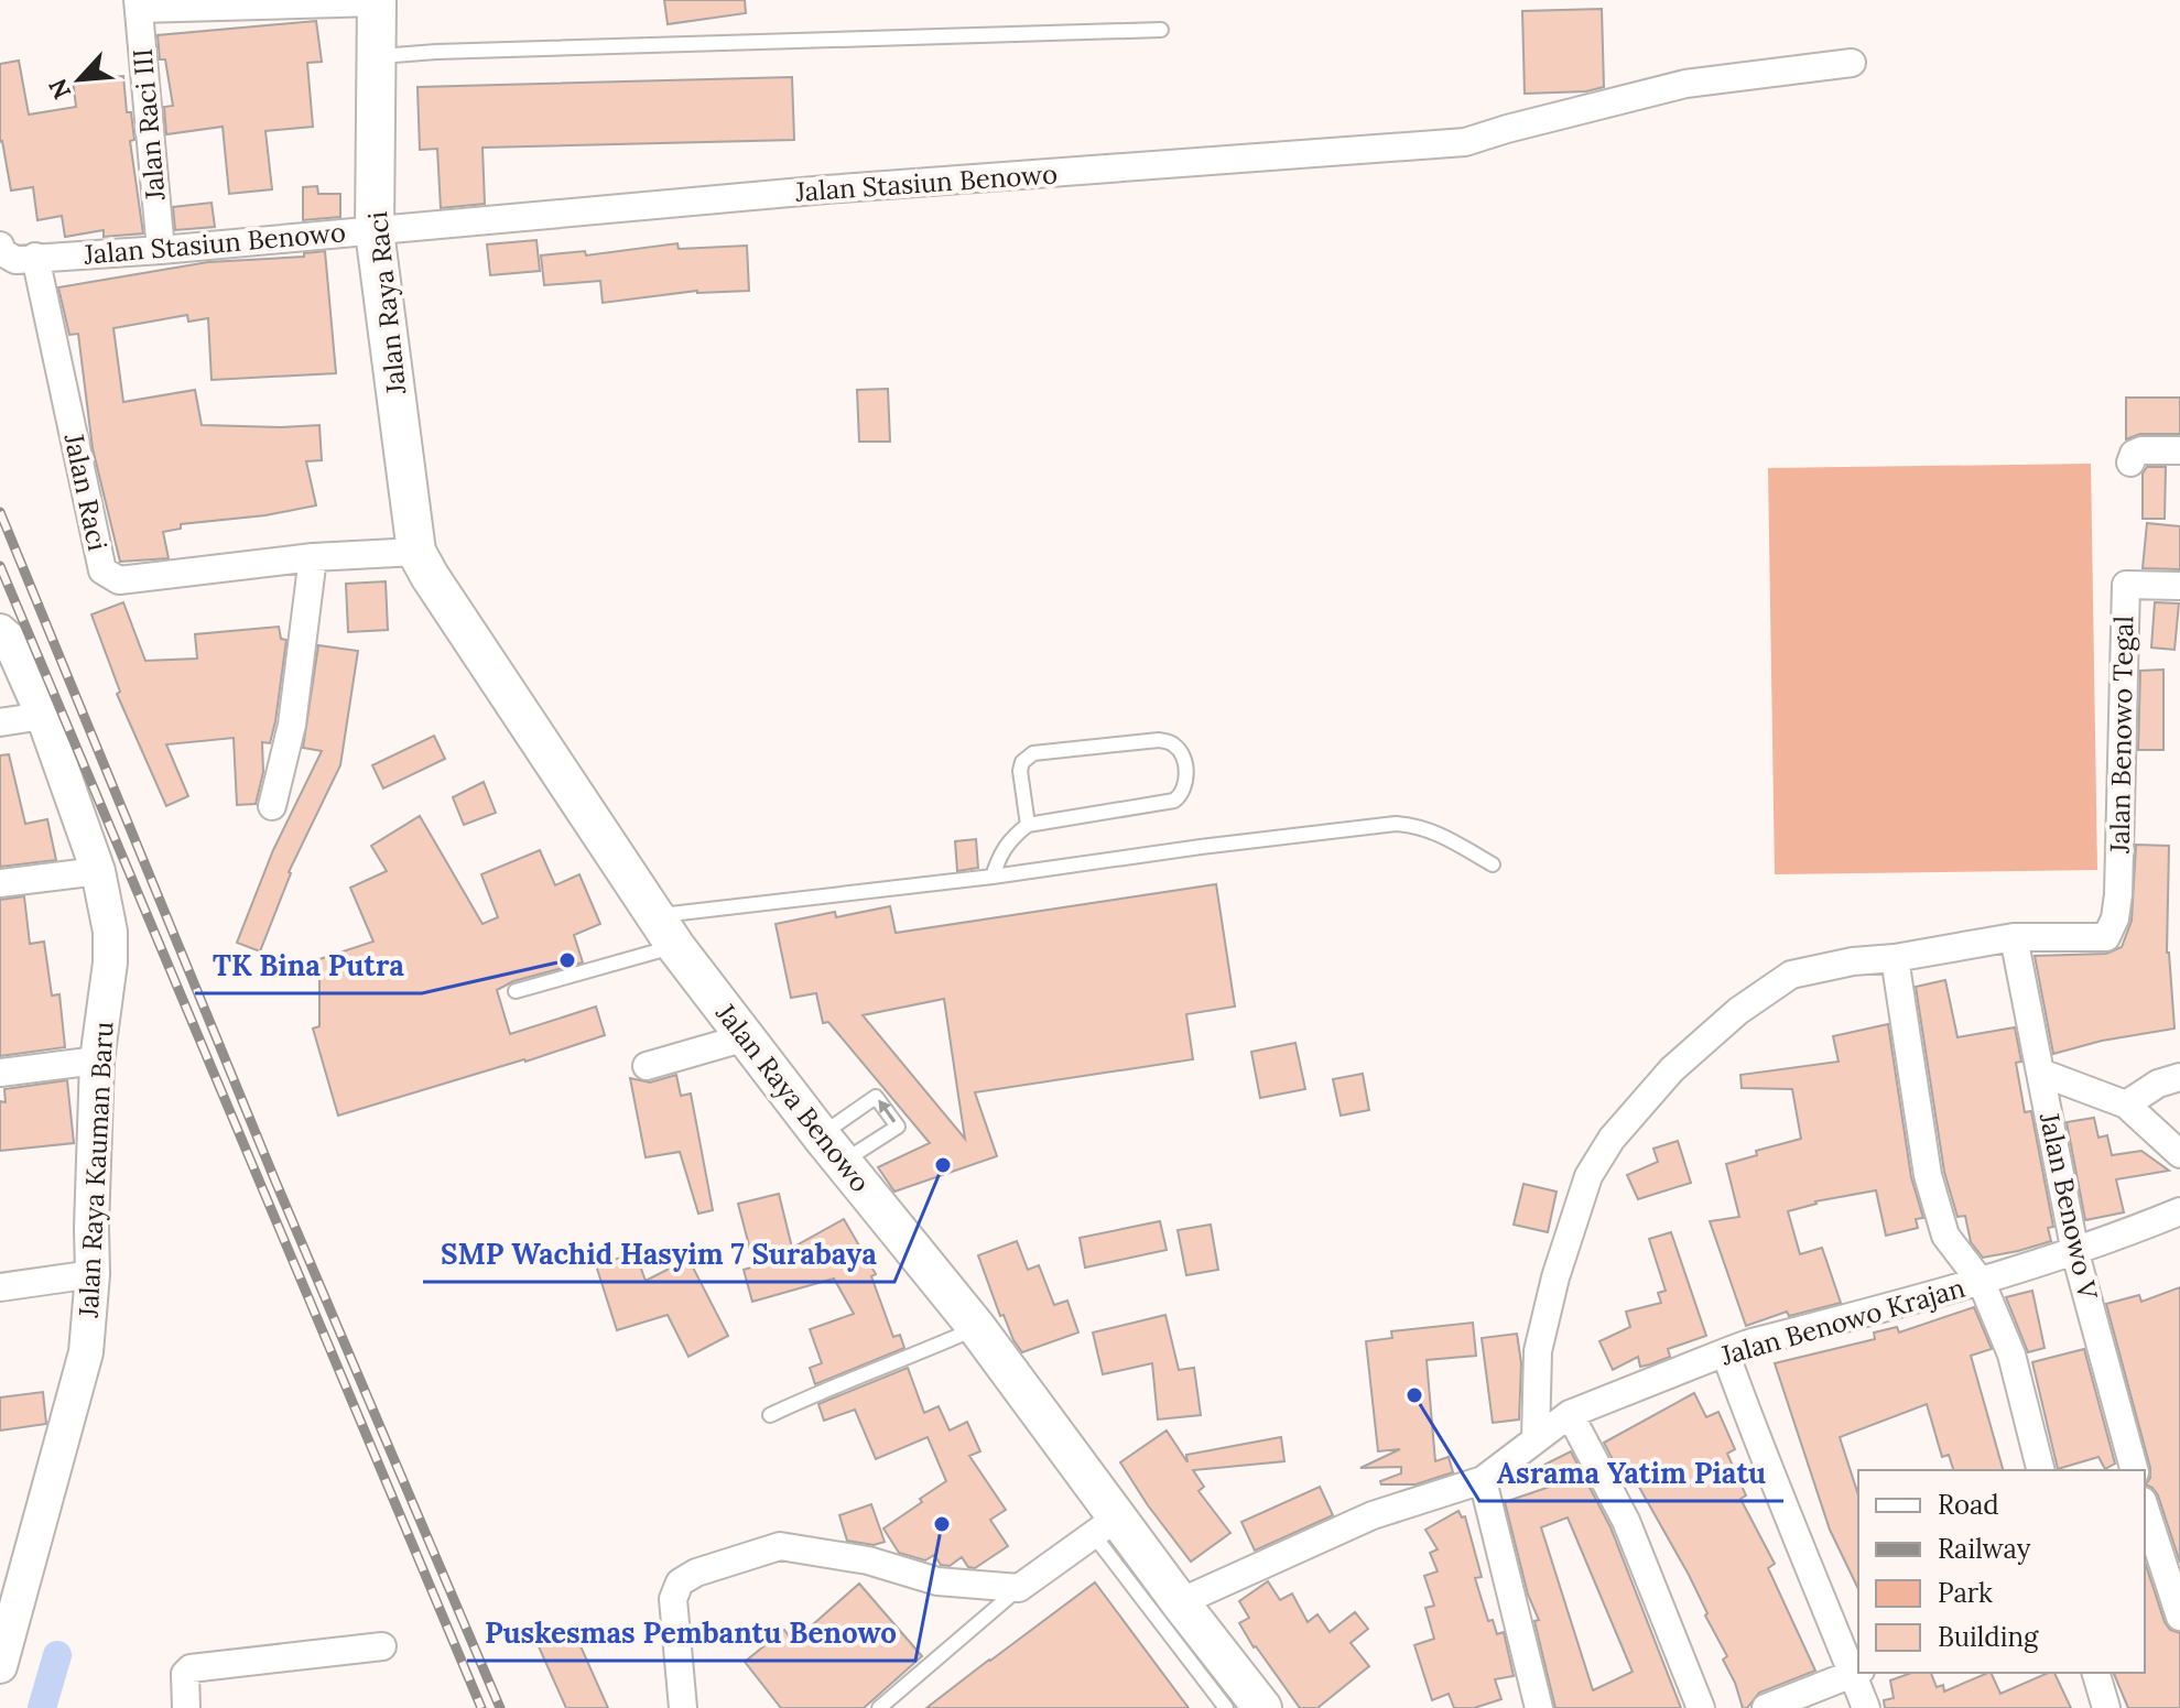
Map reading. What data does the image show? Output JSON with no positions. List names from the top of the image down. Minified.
{"streets":{"main road":["Jalan Raya Raci","Jalan Raya Benowo"],"street":["Jalan Raci III","Jalan Stasiun Benowo","Jalan Raci","Jalan Benowo Tegal","Jalan Raya Kauman Baru","Jalan Benowo V","Jalan Benowo Krajan"]},"crossings":[["Jalan Raci III","Jalan Stasiun Benowo"],["Jalan Stasiun Benowo","Jalan Raya Raci"],["Jalan Stasiun Benowo","Jalan Raci"],["Jalan Raya Raci","Jalan Raci"],["Jalan Raya Raci","Jalan Raya Benowo"],["Jalan Raci","Jalan Raya Benowo"],["Jalan Benowo Tegal","Jalan Benowo V"],["Jalan Raya Benowo","Jalan Benowo Krajan"],["Jalan Benowo V","Jalan Benowo Krajan"]],"places":["TK Bina Putra","SMP Wachid Hasyim 7 Surabaya","Asrama Yatim Piatu","Puskesmas Pembantu Benowo"],"legend":["Road","Railway","Park","Building"],"north":"bottom left"}
